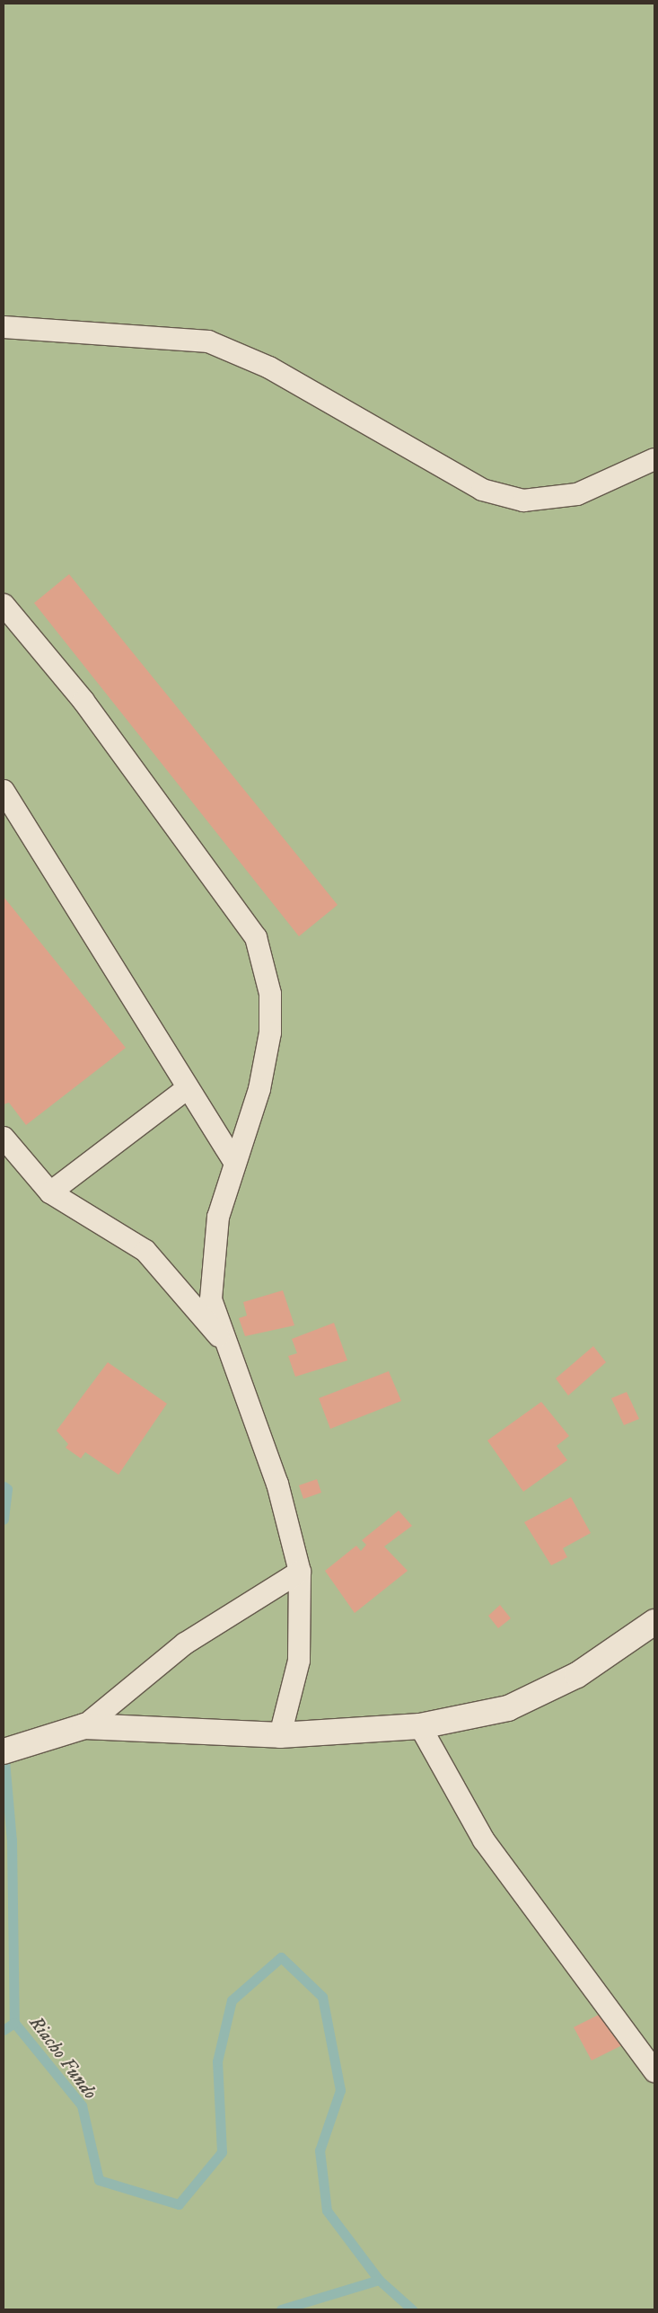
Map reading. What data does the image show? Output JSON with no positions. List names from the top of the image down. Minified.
{"water":["Riacho Fundo"]}
